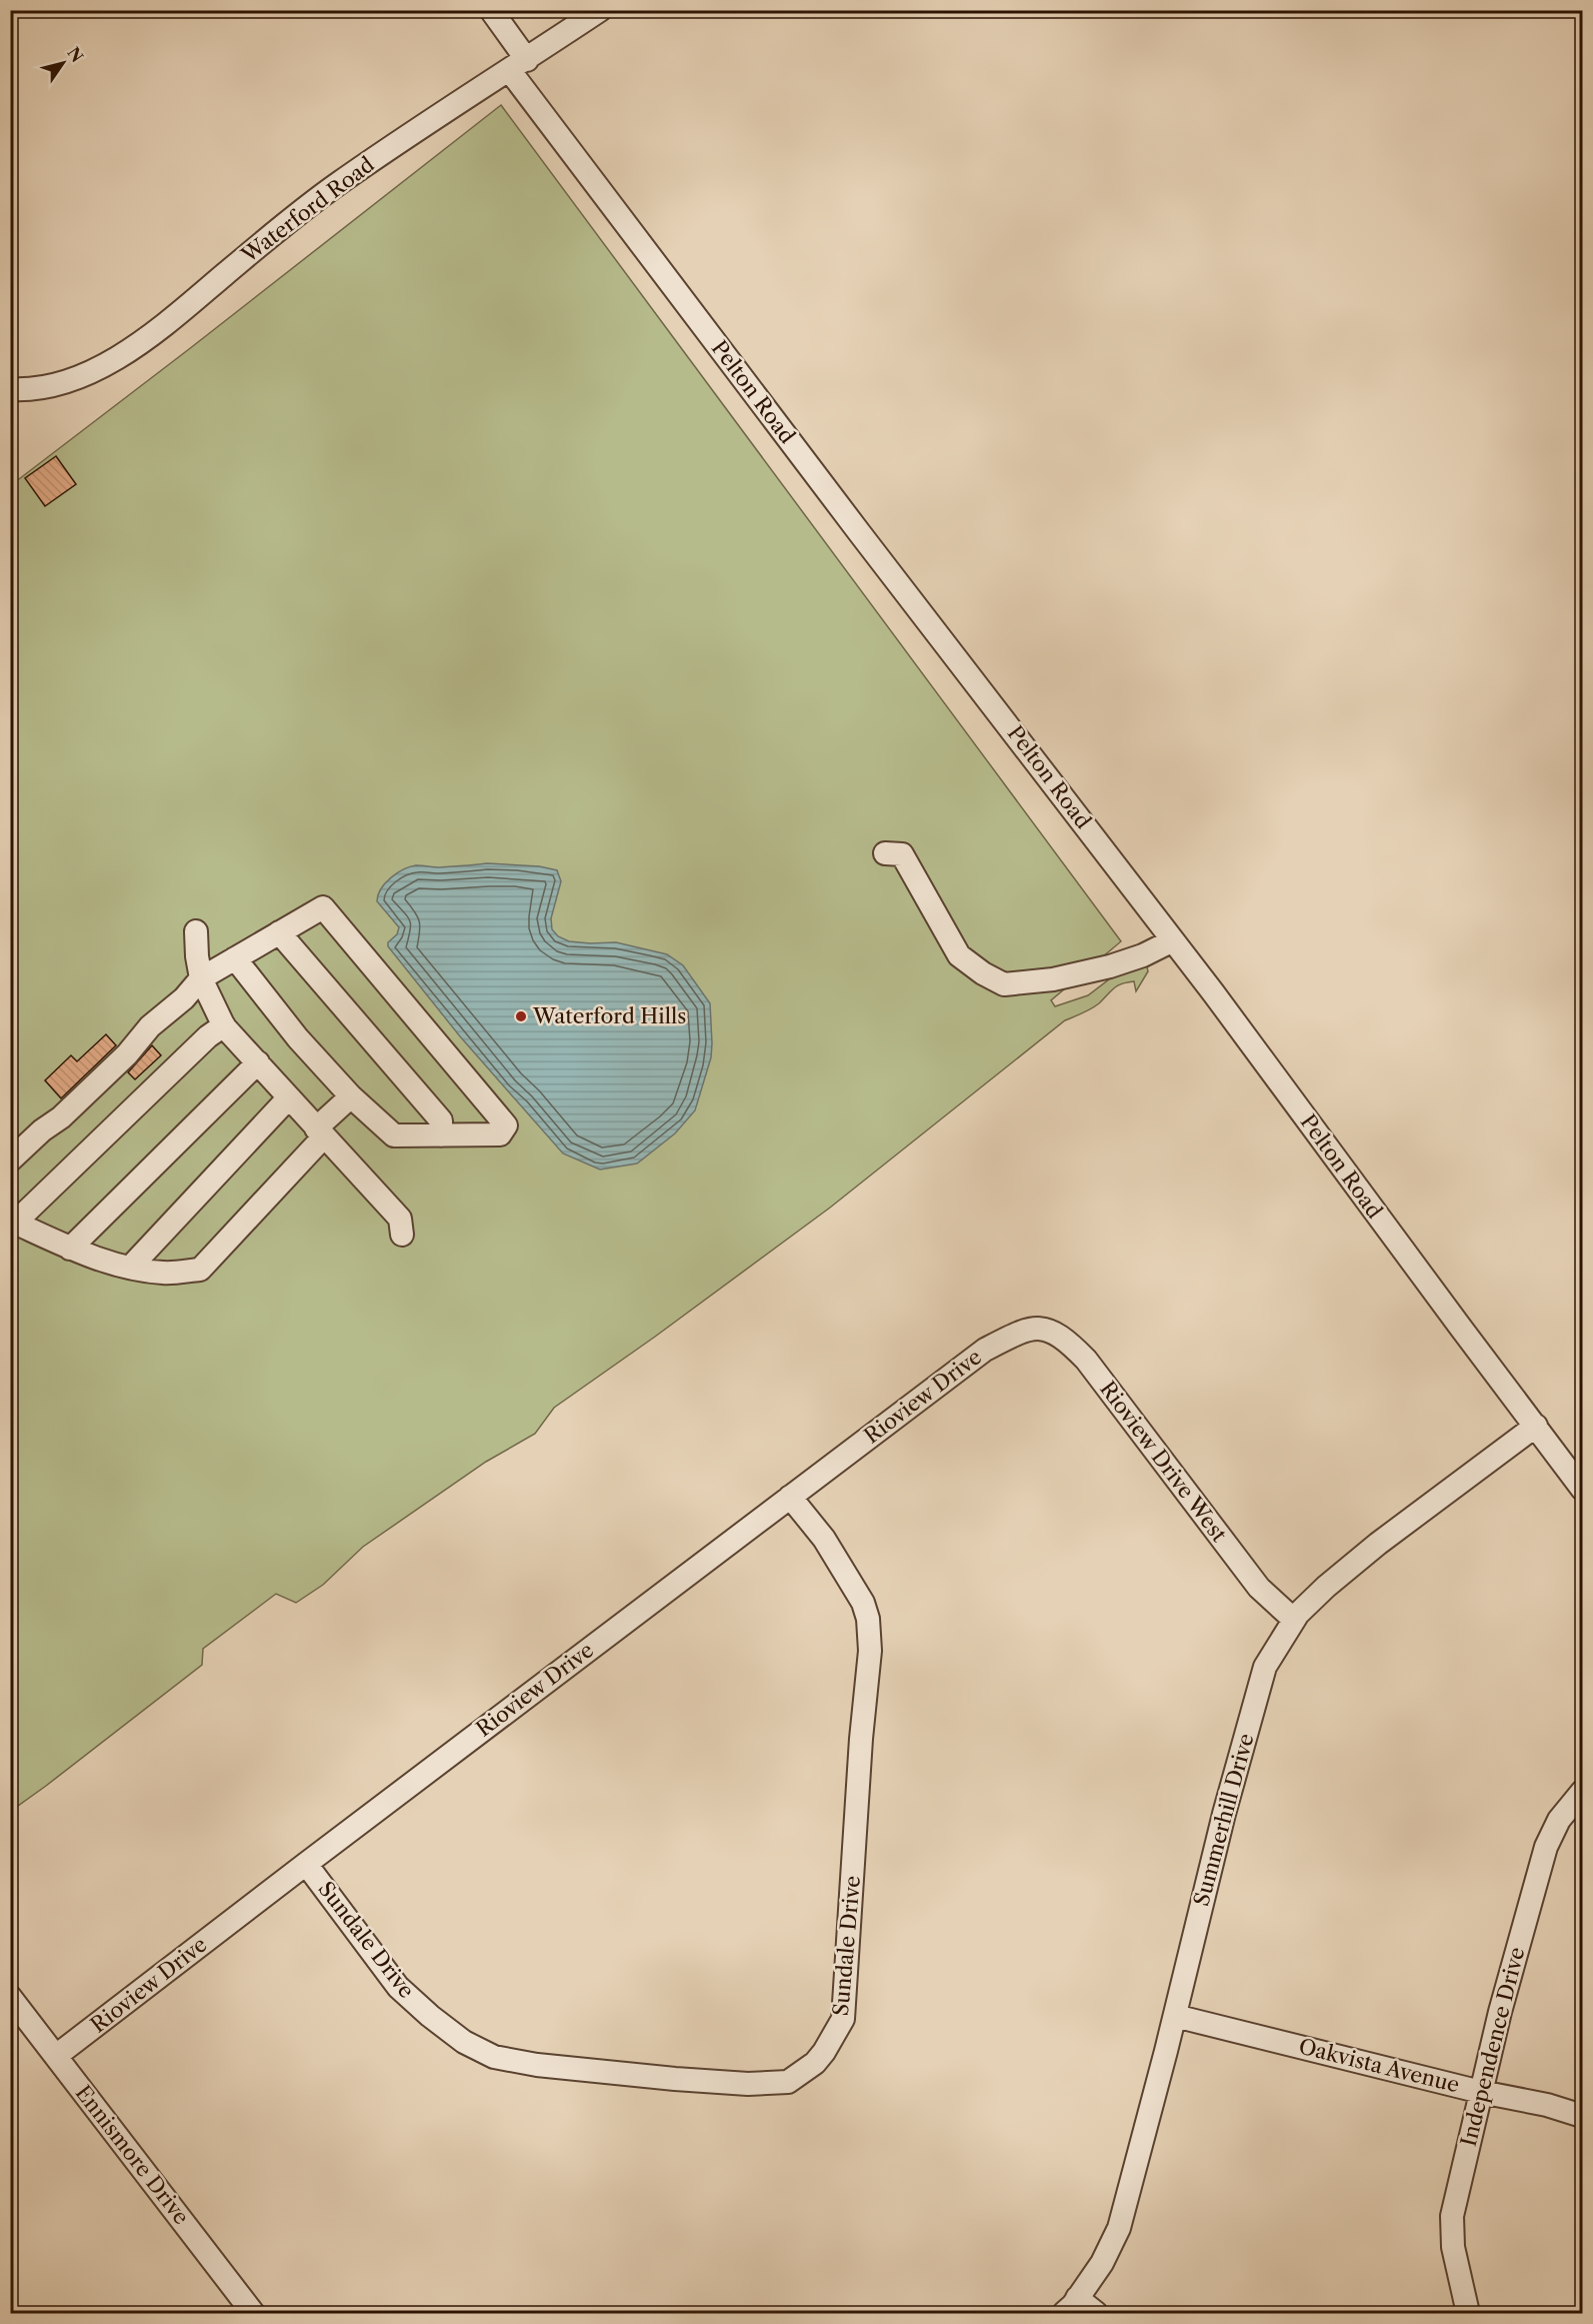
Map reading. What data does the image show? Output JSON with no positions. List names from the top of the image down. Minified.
{"streets":{"street":["Waterford Road","Pelton Road","Rioview Drive","Rioview Drive West","Summerhill Drive","Sundale Drive","Independence Drive","Oakvista Avenue","Ennismore Drive"]},"crossings":[["Waterford Road","Pelton Road"],["Pelton Road","Summerhill Drive"],["Rioview Drive","Rioview Drive West"],["Rioview Drive","Sundale Drive"],["Rioview Drive","Ennismore Drive"],["Rioview Drive West","Summerhill Drive"],["Summerhill Drive","Oakvista Avenue"],["Independence Drive","Oakvista Avenue"]],"places":["Waterford Hills"],"north":"top right"}
